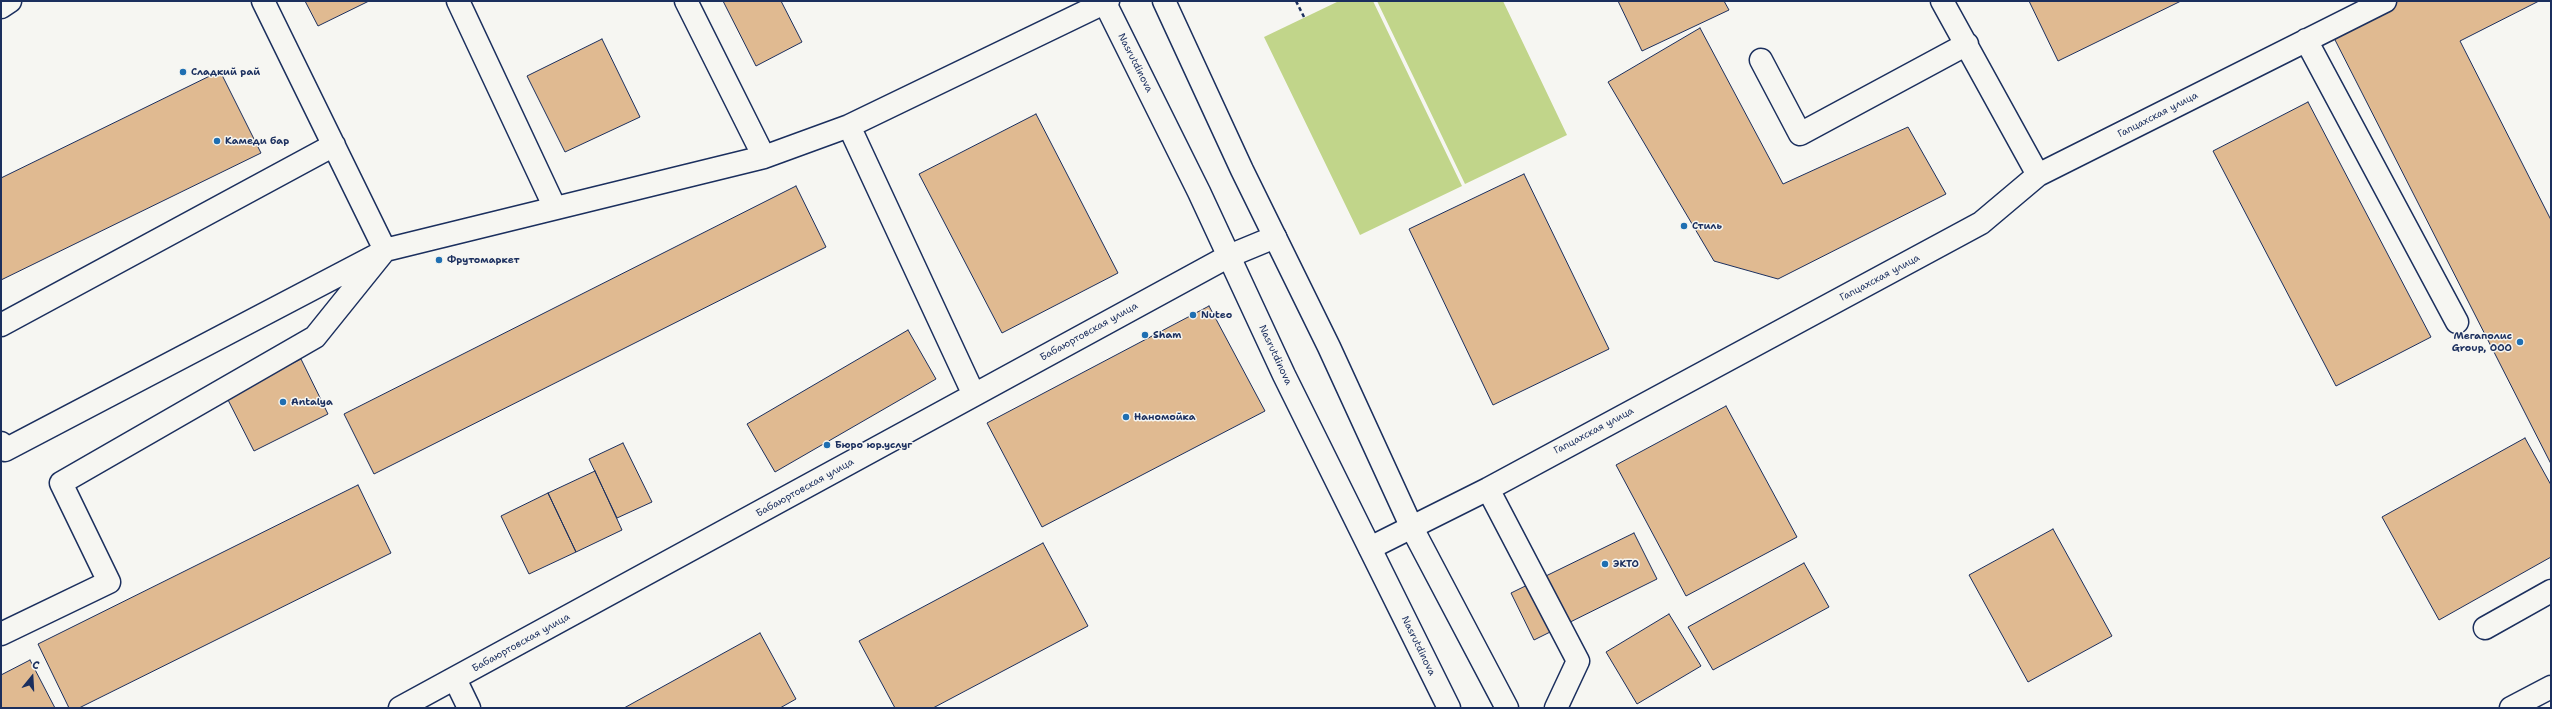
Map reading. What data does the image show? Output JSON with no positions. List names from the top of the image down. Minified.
{"streets":{"street":["Nasrutdinova","Гапцахская улица","Бабаюртовская улица"]},"crossings":[["Nasrutdinova","Гапцахская улица"],["Nasrutdinova","Бабаюртовская улица"]],"places":["Сладкий рай","Камеди бар","Стиль","Фрутомаркет","Nuteo","Sham","Мегаполис Group, ООО","Antalya","Наномойка","Бюро юр.услуг","ЭКТО"],"north":"top"}
